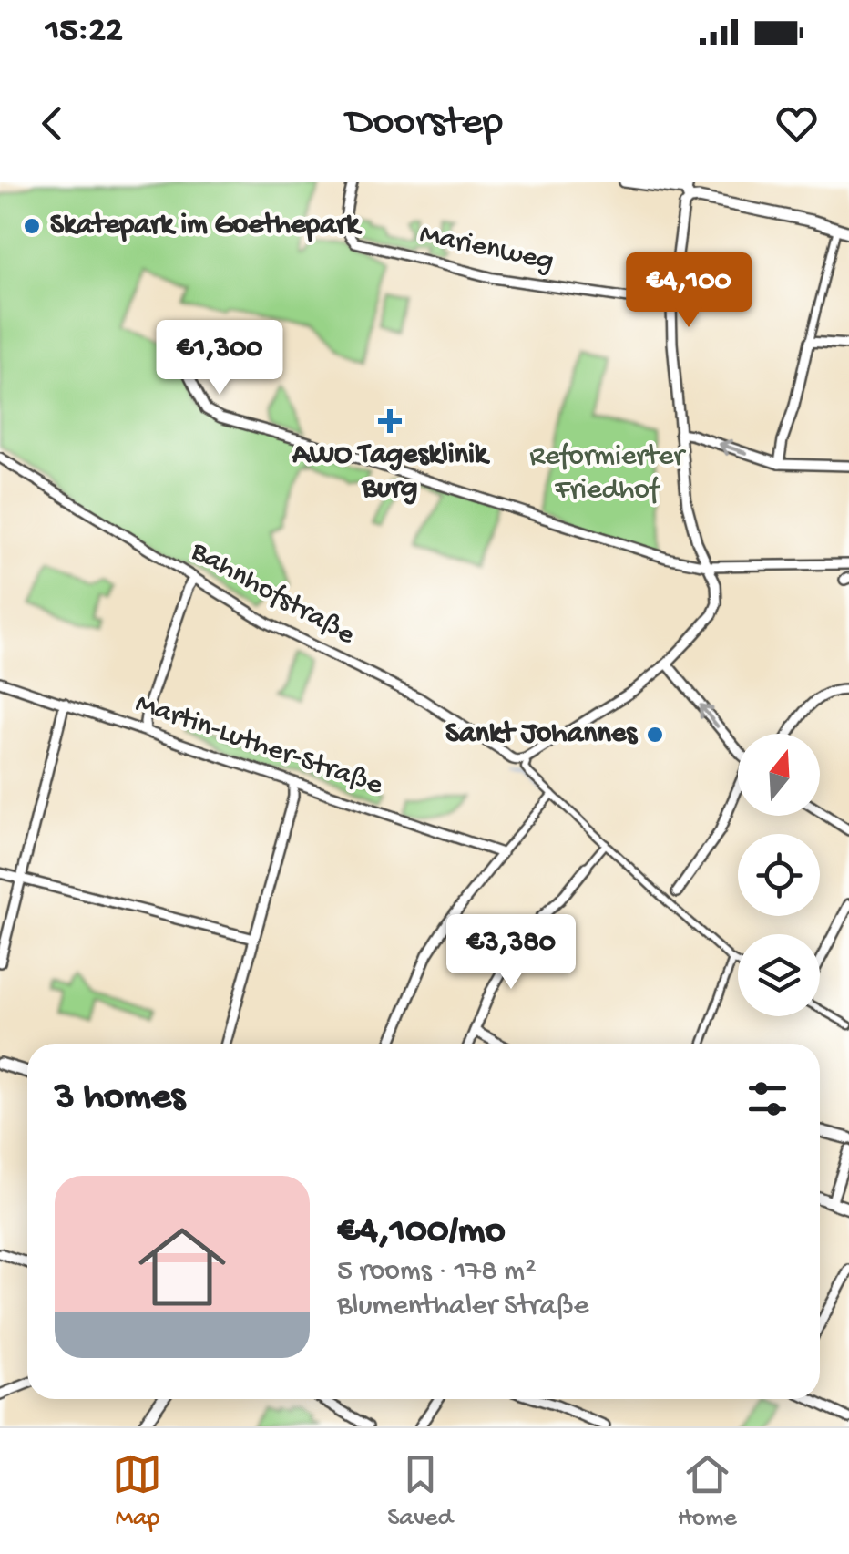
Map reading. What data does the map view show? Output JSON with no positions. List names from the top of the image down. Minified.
{"streets":{"street":["Marienweg","Bahnhofstraße","Martin-Luther-Straße"]},"parks":["Reformierter Friedhof"],"places":{"other":["Skatepark im Goethepark","Sankt Johannes"],"health":["AWO Tagesklinik Burg"]},"north":"top","page":{"status":"15:22","header":"Doorstep","price":["€4,100","€1,300","€3,380"],"heading":"3 homes","list":[{"name":"€4,100/mo","note":"5 rooms · 178 m² · Blumenthaler Straße"}],"tabs":["Map","Saved","Home"]}}
